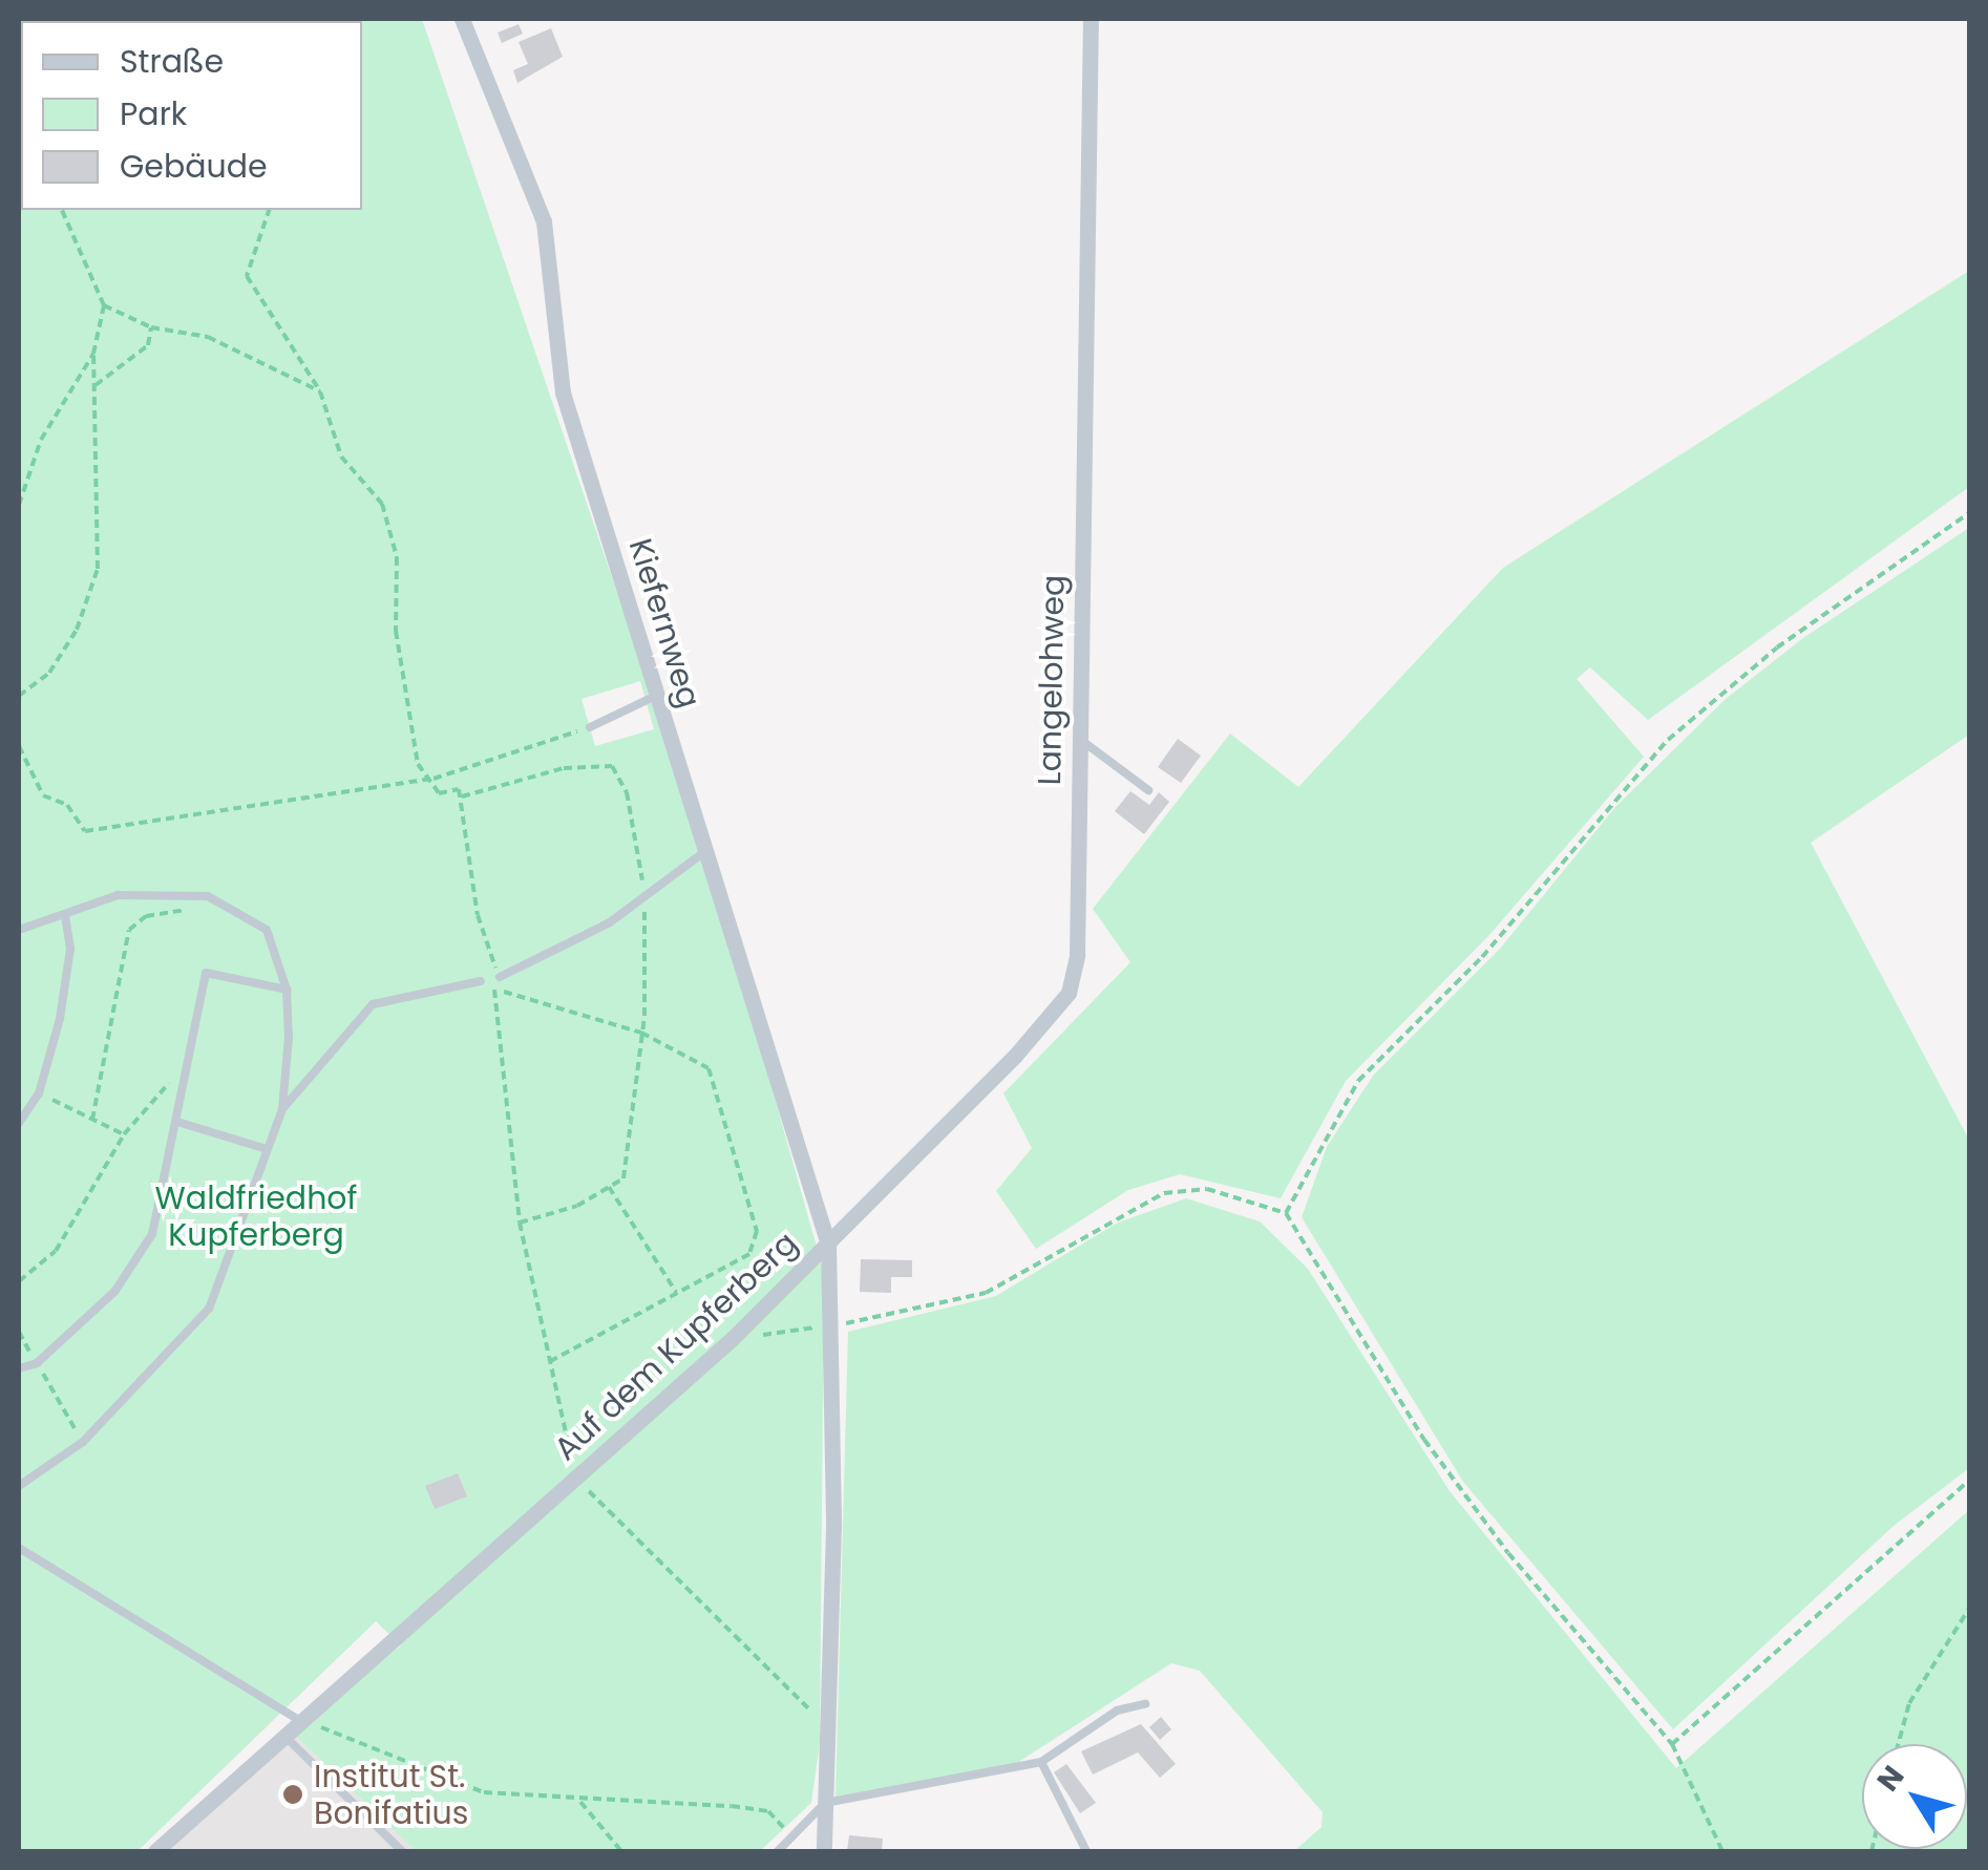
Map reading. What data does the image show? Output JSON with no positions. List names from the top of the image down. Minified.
{"streets":{"street":["Kiefernweg","Langelohweg","Auf dem Kupferberg"]},"crossings":[["Kiefernweg","Langelohweg"],["Kiefernweg","Auf dem Kupferberg"],["Langelohweg","Auf dem Kupferberg"]],"parks":["Waldfriedhof Kupferberg"],"places":["Institut St. Bonifatius"],"legend":["Straße","Park","Gebäude"],"north":"top left"}
